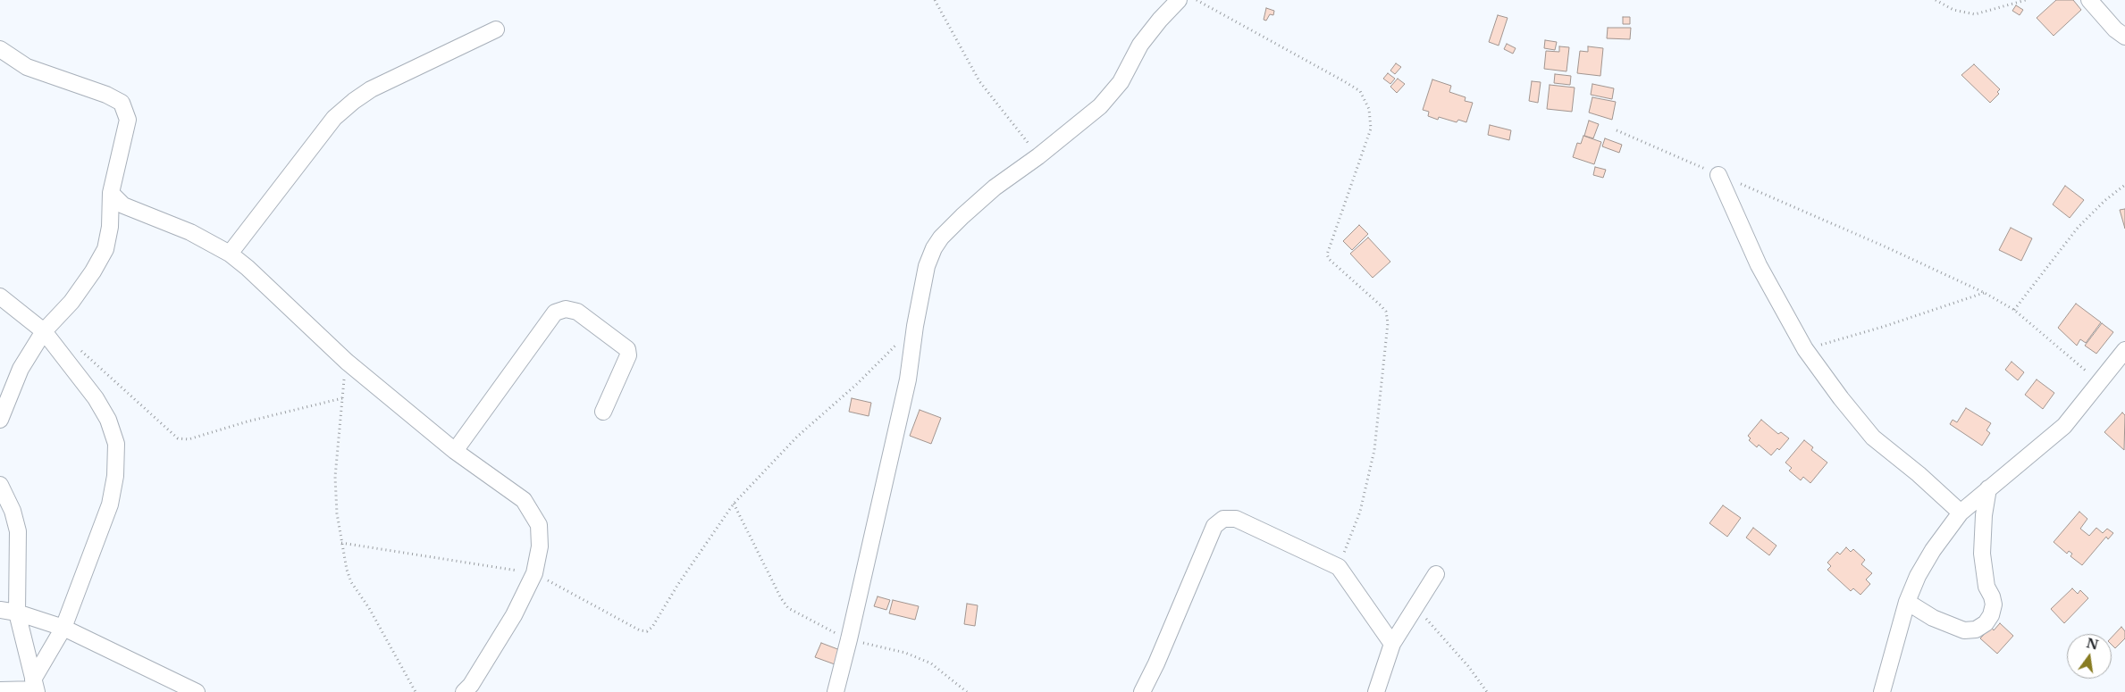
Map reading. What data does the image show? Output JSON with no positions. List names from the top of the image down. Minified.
{"north":"top"}
